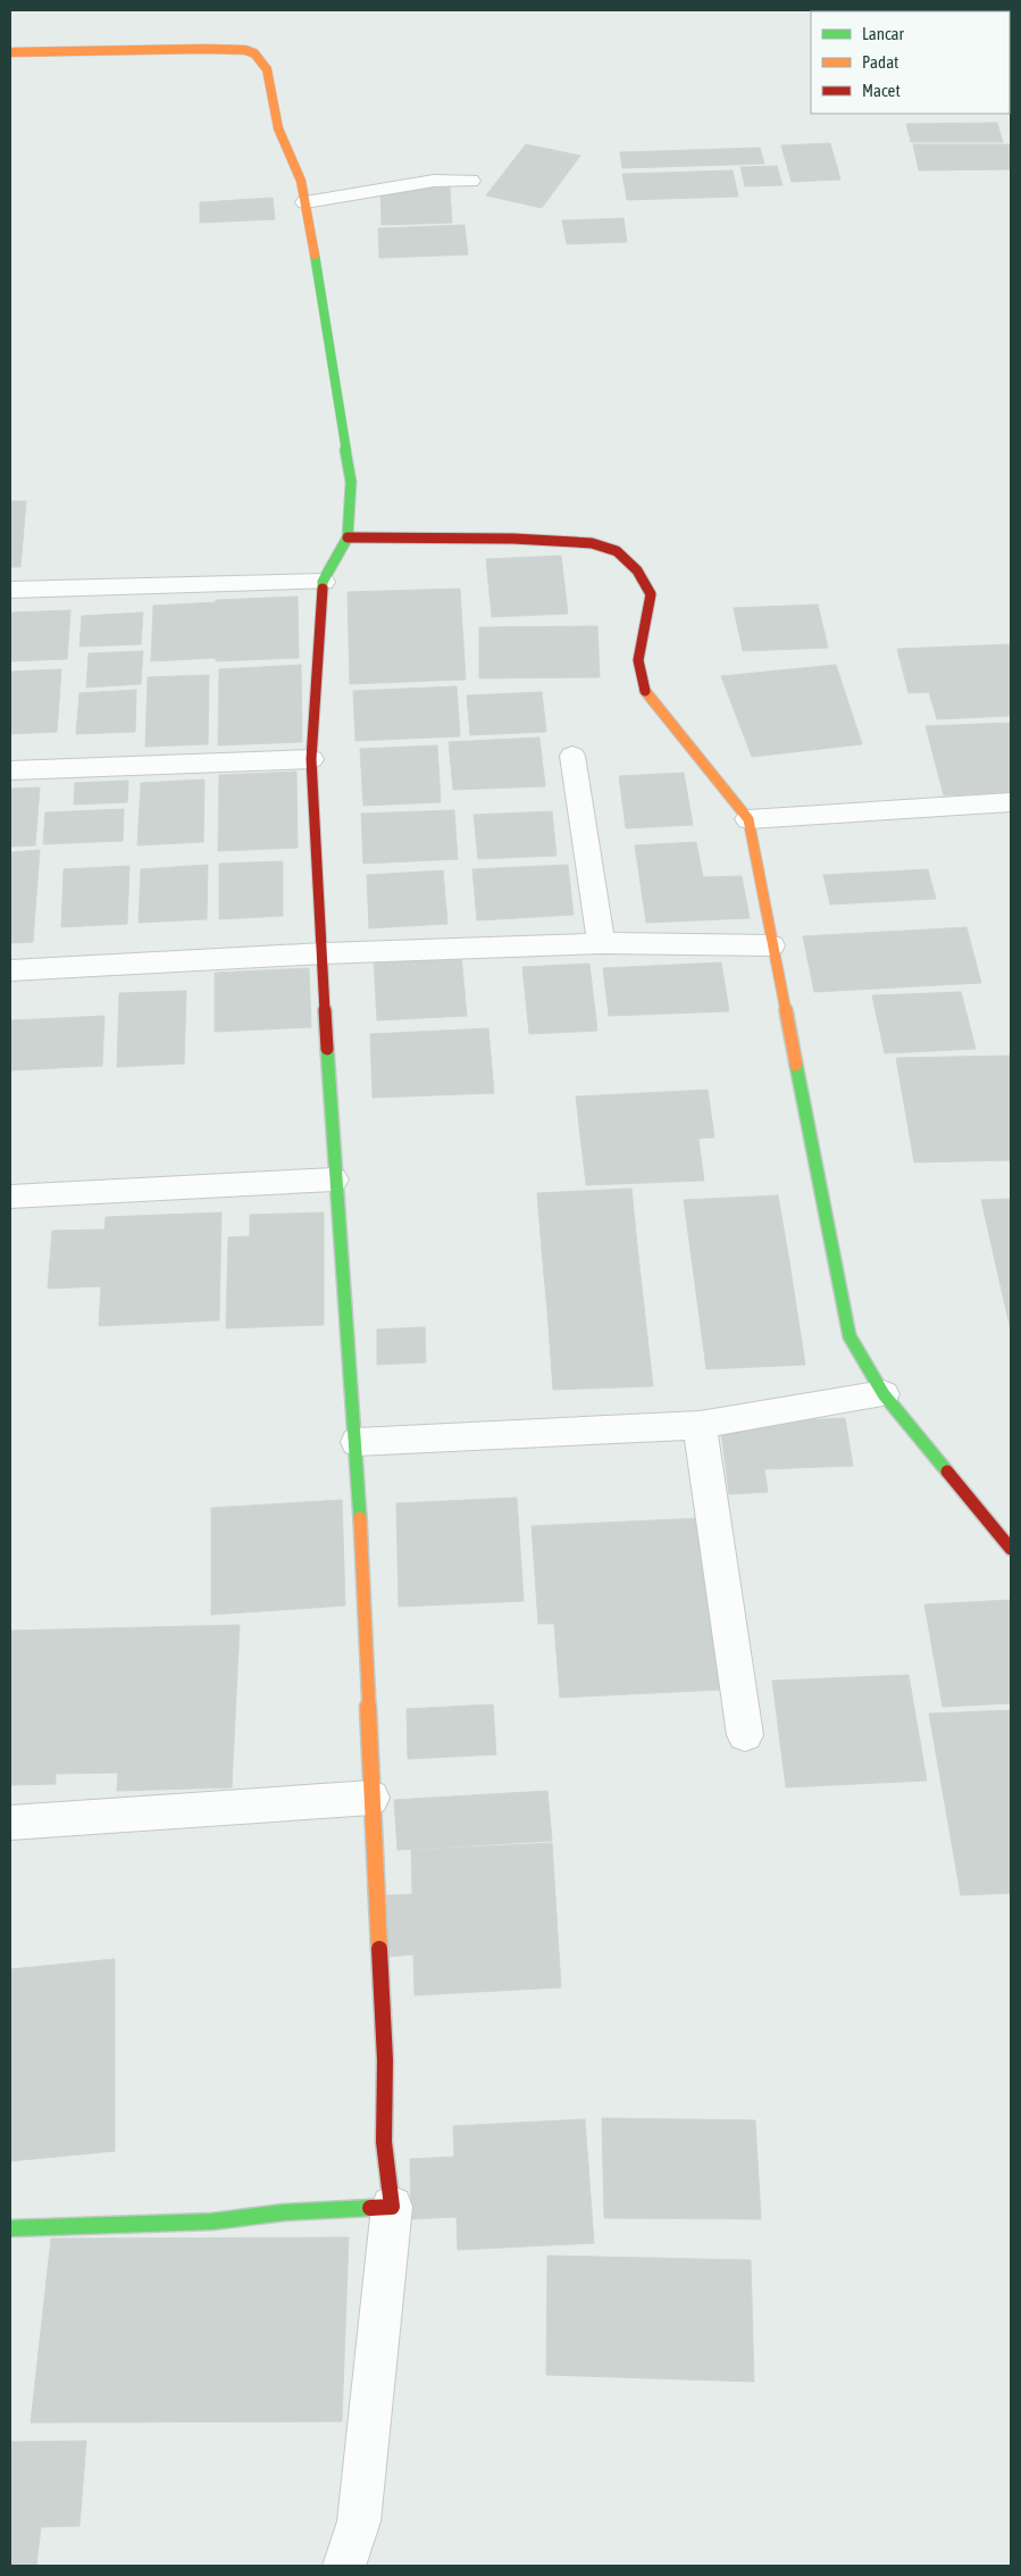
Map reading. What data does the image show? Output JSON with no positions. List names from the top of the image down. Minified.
{"legend":["Lancar","Padat","Macet"]}
